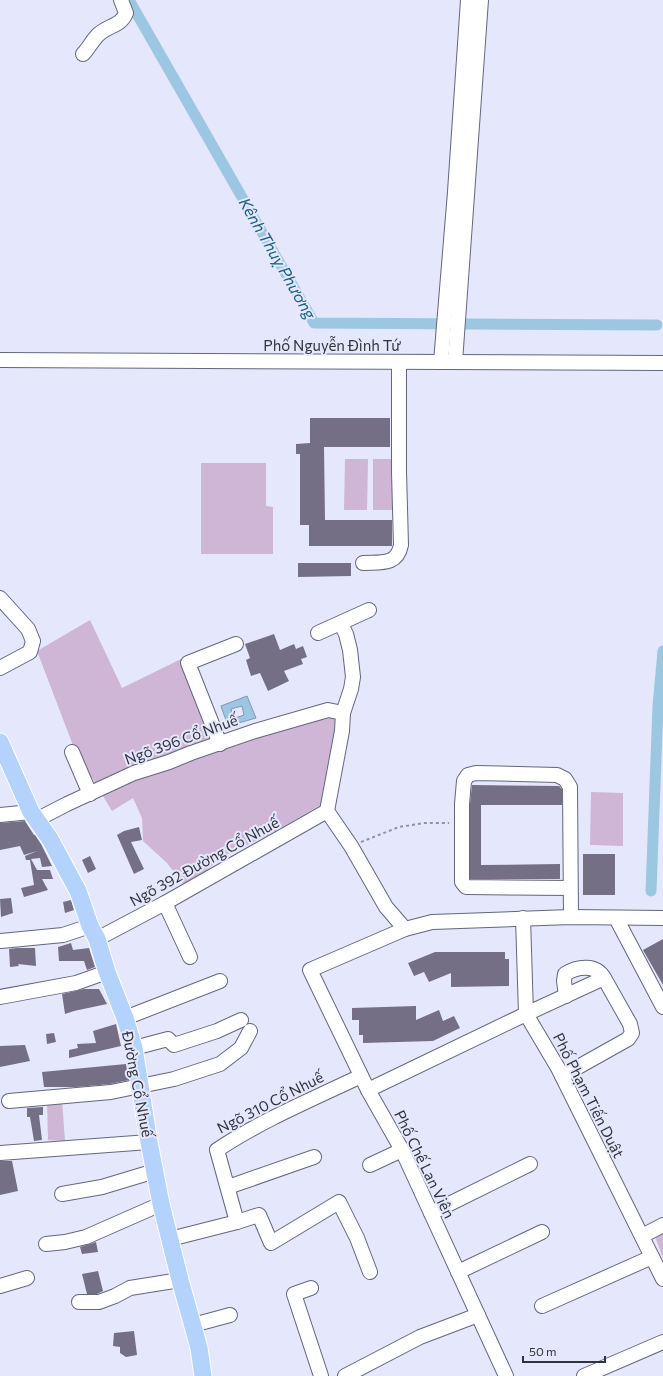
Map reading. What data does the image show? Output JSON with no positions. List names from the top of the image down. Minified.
{"streets":{"main road":["Đường Cổ Nhuế"],"street":["Phố Nguyễn Đình Tứ","Ngõ 396 Cổ Nhuế","Ngõ 392 Đường Cổ Nhuế","Phố Phạm Tiến Duật","Ngõ 310 Cổ Nhuế","Phố Chế Lan Viên"]},"crossings":[["Ngõ 396 Cổ Nhuế","Đường Cổ Nhuế"],["Ngõ 392 Đường Cổ Nhuế","Đường Cổ Nhuế"],["Ngõ 310 Cổ Nhuế","Phố Chế Lan Viên"]],"water":["Kênh Thuỵ Phương"],"scale_bar":"50 m"}
